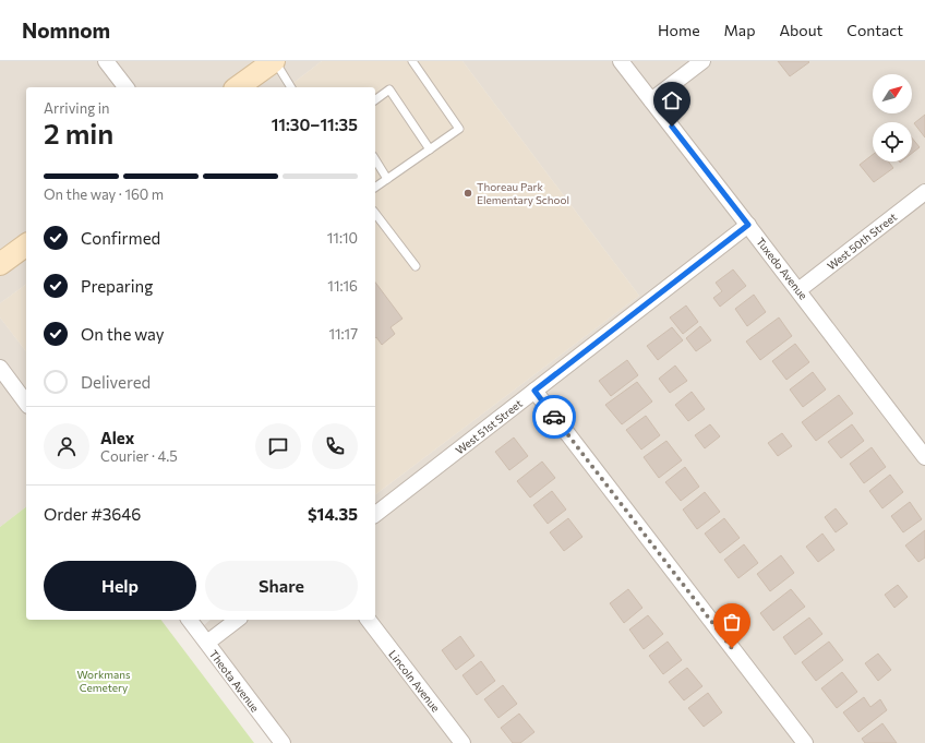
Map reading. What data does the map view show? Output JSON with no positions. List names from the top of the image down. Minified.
{"streets":{"street":["West 50th Street","Tuxedo Avenue","West 51st Street","Theota Avenue","Lincoln Avenue"]},"crossings":[["West 50th Street","Tuxedo Avenue"],["Tuxedo Avenue","West 51st Street"]],"parks":["Workmans Cemetery"],"places":["Thoreau Park Elementary School"],"north":"top right","page":{"header":"Nomnom","nav":["Home","Map","About","Contact"],"heading":["2 min","Arriving in","11:30–11:35"],"panel":["Alex","Courier · 4.5","Order #3646","$14.35"],"bar":"On the way · 160 m","list":[["Confirmed","11:10"],["Preparing","11:16"],["On the way","11:17"],"Delivered"],"buttons":["Help","Share"]}}
